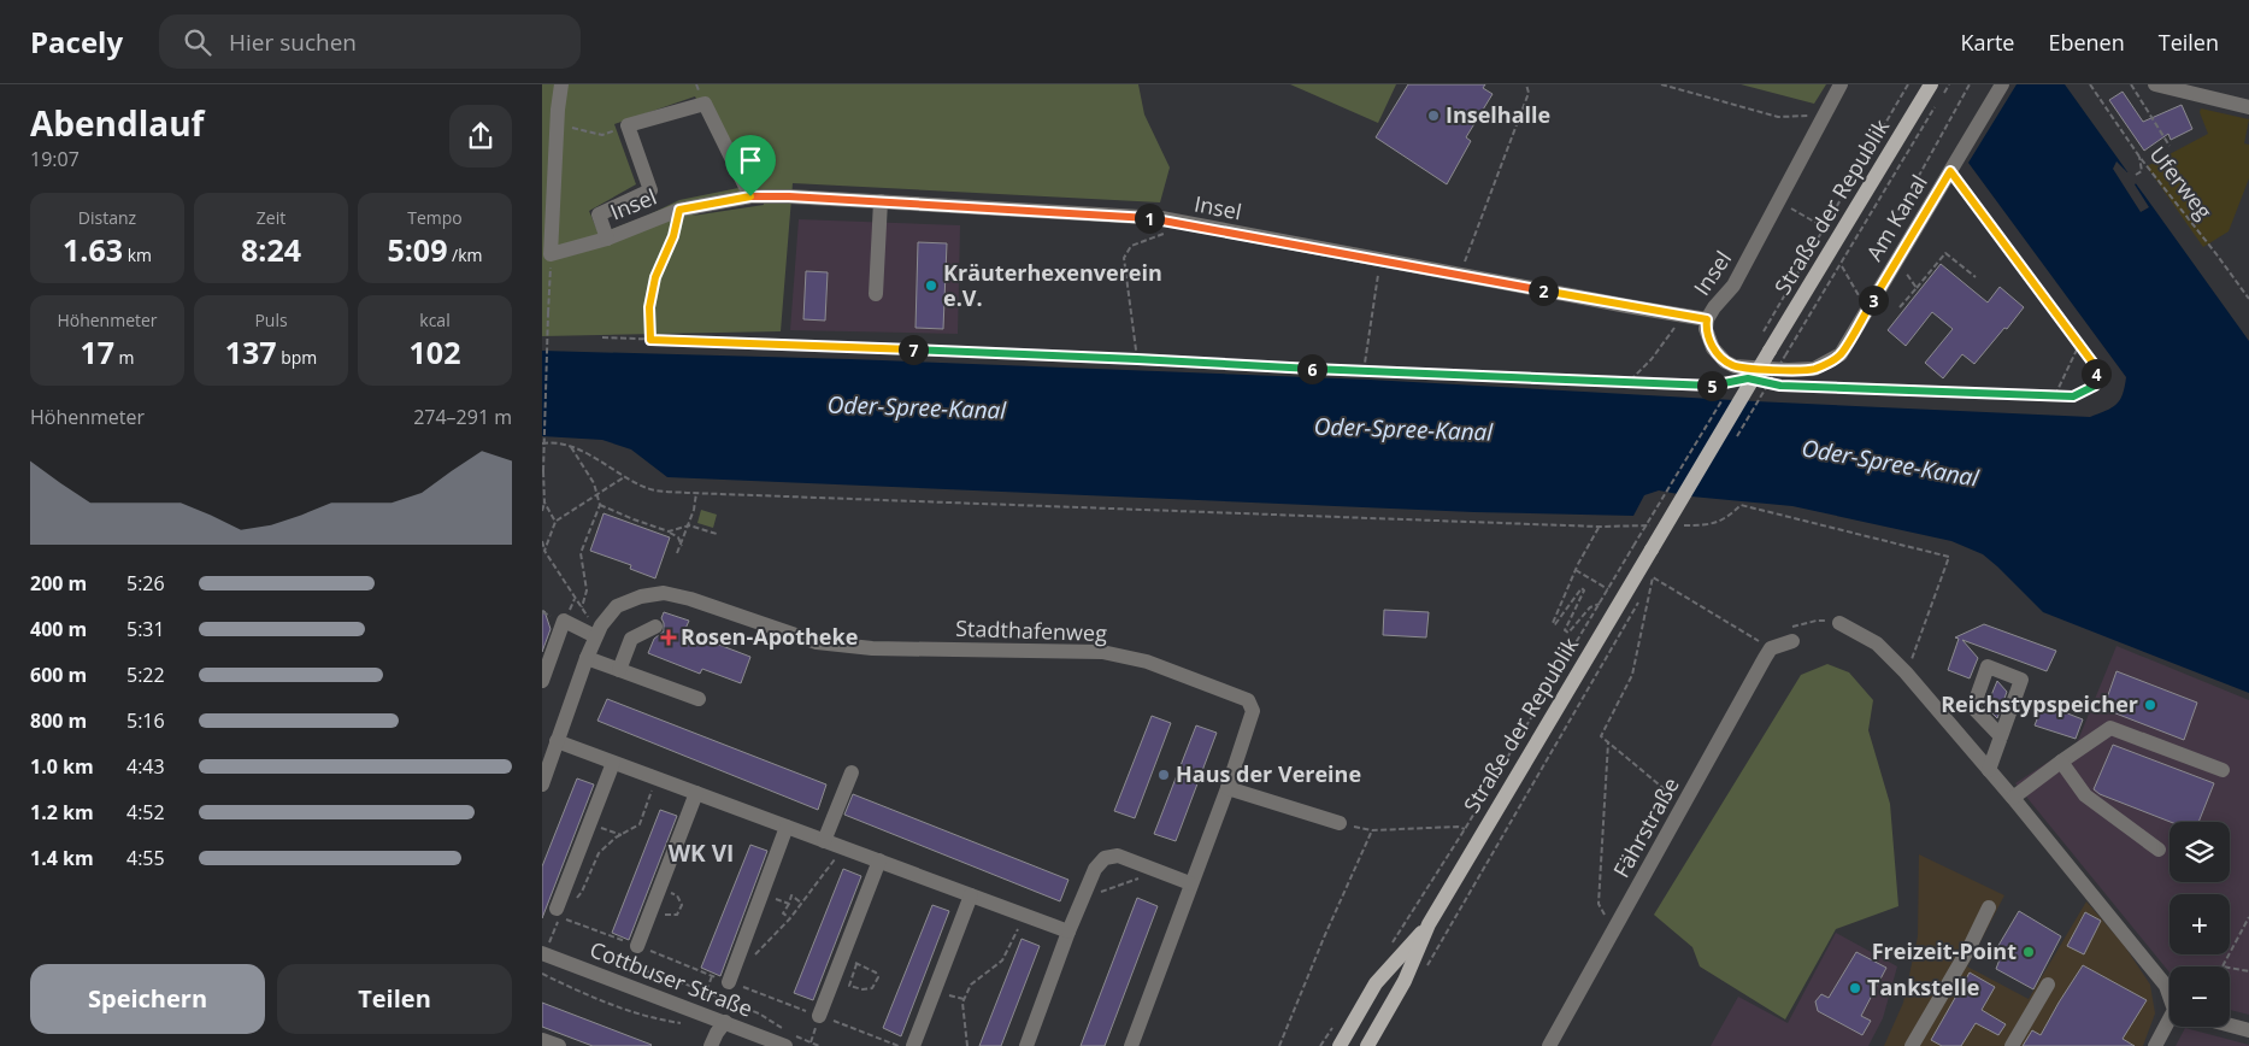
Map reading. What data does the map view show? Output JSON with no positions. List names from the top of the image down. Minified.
{"streets":{"main road":["Straße der Republik"],"street":["Insel","Am Kanal","Stadthafenweg","Fährstraße","Cottbuser Straße"],"path":["Uferweg"]},"crossings":[["Insel","Am Kanal"]],"districts":["WK VI"],"water":["Oder-Spree-Kanal"],"places":{"other":["Inselhalle","Kräuterhexenverein e.V.","Reichstypspeicher","Haus der Vereine","Freizeit-Point","Tankstelle"],"health":["Rosen-Apotheke"]},"page":{"header":"Pacely","search":"Hier suchen","nav":["Karte","Ebenen","Teilen"],"heading":["Abendlauf","19:07"],"stats":[["Distanz","1.63 km"],["Zeit","8:24"],["Tempo","5:09 /km"],["Höhenmeter","17 m"],["Puls","137 bpm"],["kcal","102"]],"pins":["1","2","3","7","6","4","5"],"chart":["Höhenmeter","274–291 m"],"list":[{"name":"200 m","note":"5:26"},{"name":"400 m","note":"5:31"},{"name":"600 m","note":"5:22"},{"name":"800 m","note":"5:16"},{"name":"1.0 km","note":"4:43"},{"name":"1.2 km","note":"4:52"},{"name":"1.4 km","note":"4:55"}],"map_buttons":["+","−"],"buttons":["Speichern","Teilen"]}}
